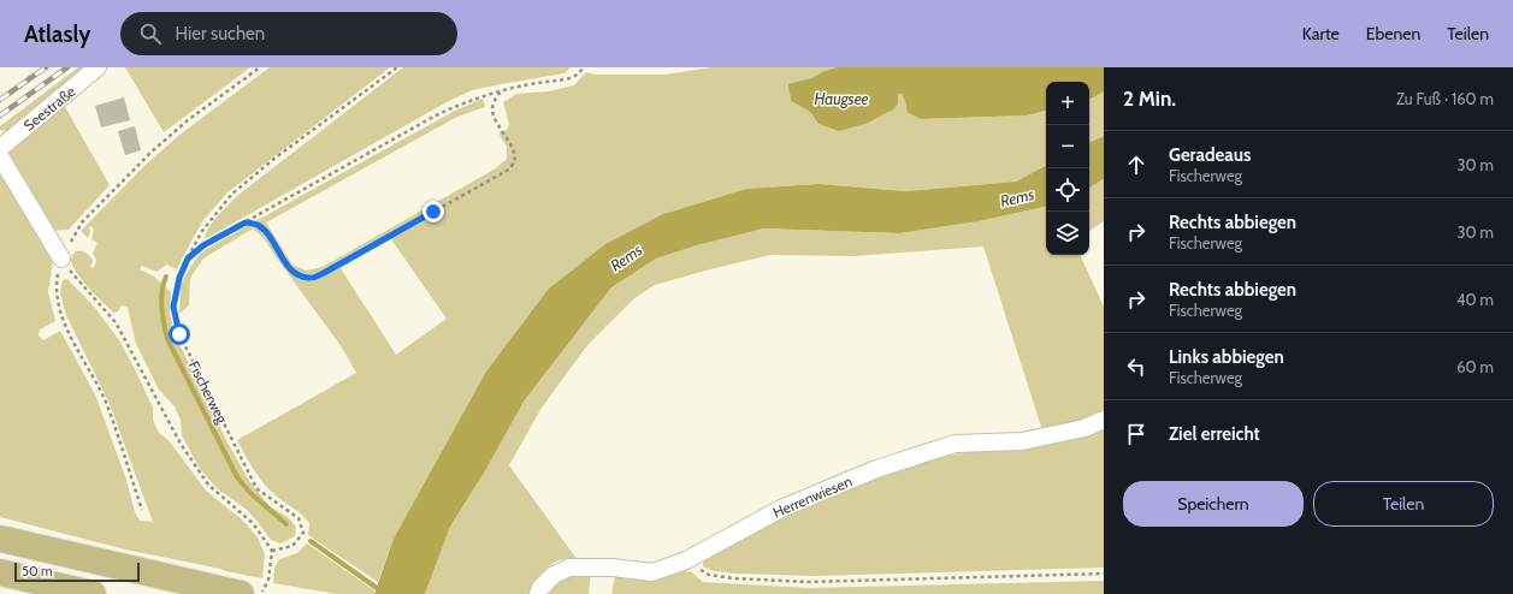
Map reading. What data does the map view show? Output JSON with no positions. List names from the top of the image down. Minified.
{"streets":{"street":["Seestraße","Herrenwiesen"],"path":["Fischerweg"]},"water":["Haugsee","Rems"],"scale_bar":"50 m","page":{"header":"Atlasly","search":"Hier suchen","nav":["Karte","Ebenen","Teilen"],"heading":["2 Min.","Zu Fuß · 160 m"],"map_buttons":["+","−"],"list":[["Geradeaus","Fischerweg","30 m"],["Rechts abbiegen","Fischerweg","30 m"],["Rechts abbiegen","Fischerweg","40 m"],["Links abbiegen","Fischerweg","60 m"],"Ziel erreicht"],"buttons":["Speichern","Teilen"],"scale":"50 m"}}
